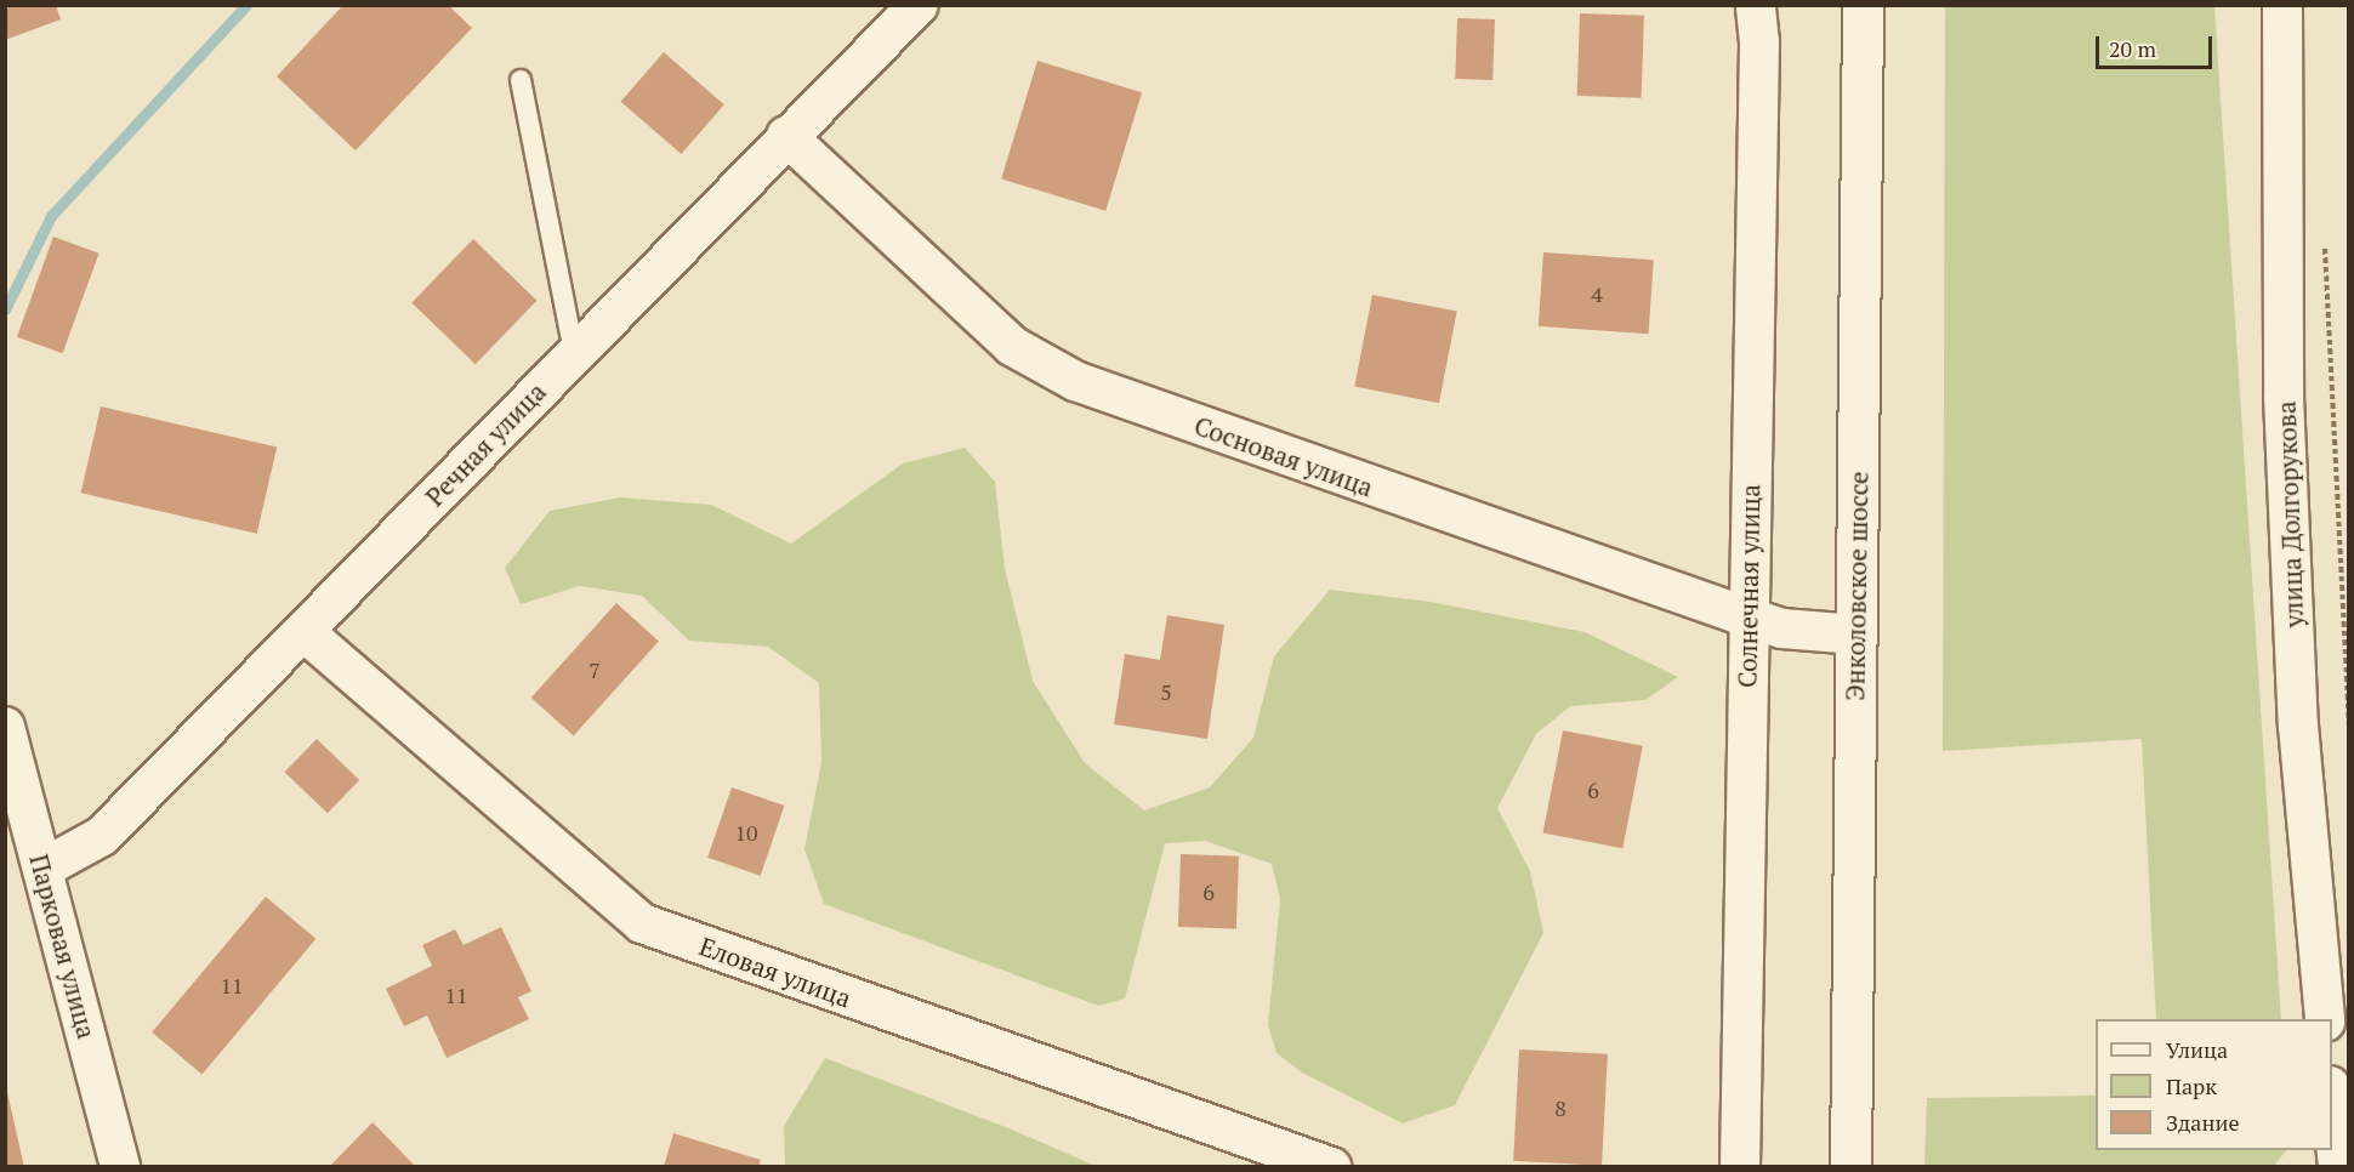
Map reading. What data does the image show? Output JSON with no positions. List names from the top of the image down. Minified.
{"streets":{"main road":["Энколовское шоссе"],"street":["Речная улица","Сосновая улица","улица Долгорукова","Солнечная улица","Парковая улица","Еловая улица"]},"crossings":[["Речная улица","Сосновая улица"],["Речная улица","Парковая улица"],["Речная улица","Еловая улица"],["Сосновая улица","Солнечная улица"],["Сосновая улица","Энколовское шоссе"]],"house_numbers":["4","7","5","6","10","6","11","11","8"],"legend":["Улица","Парк","Здание"],"scale_bar":"20 m"}
